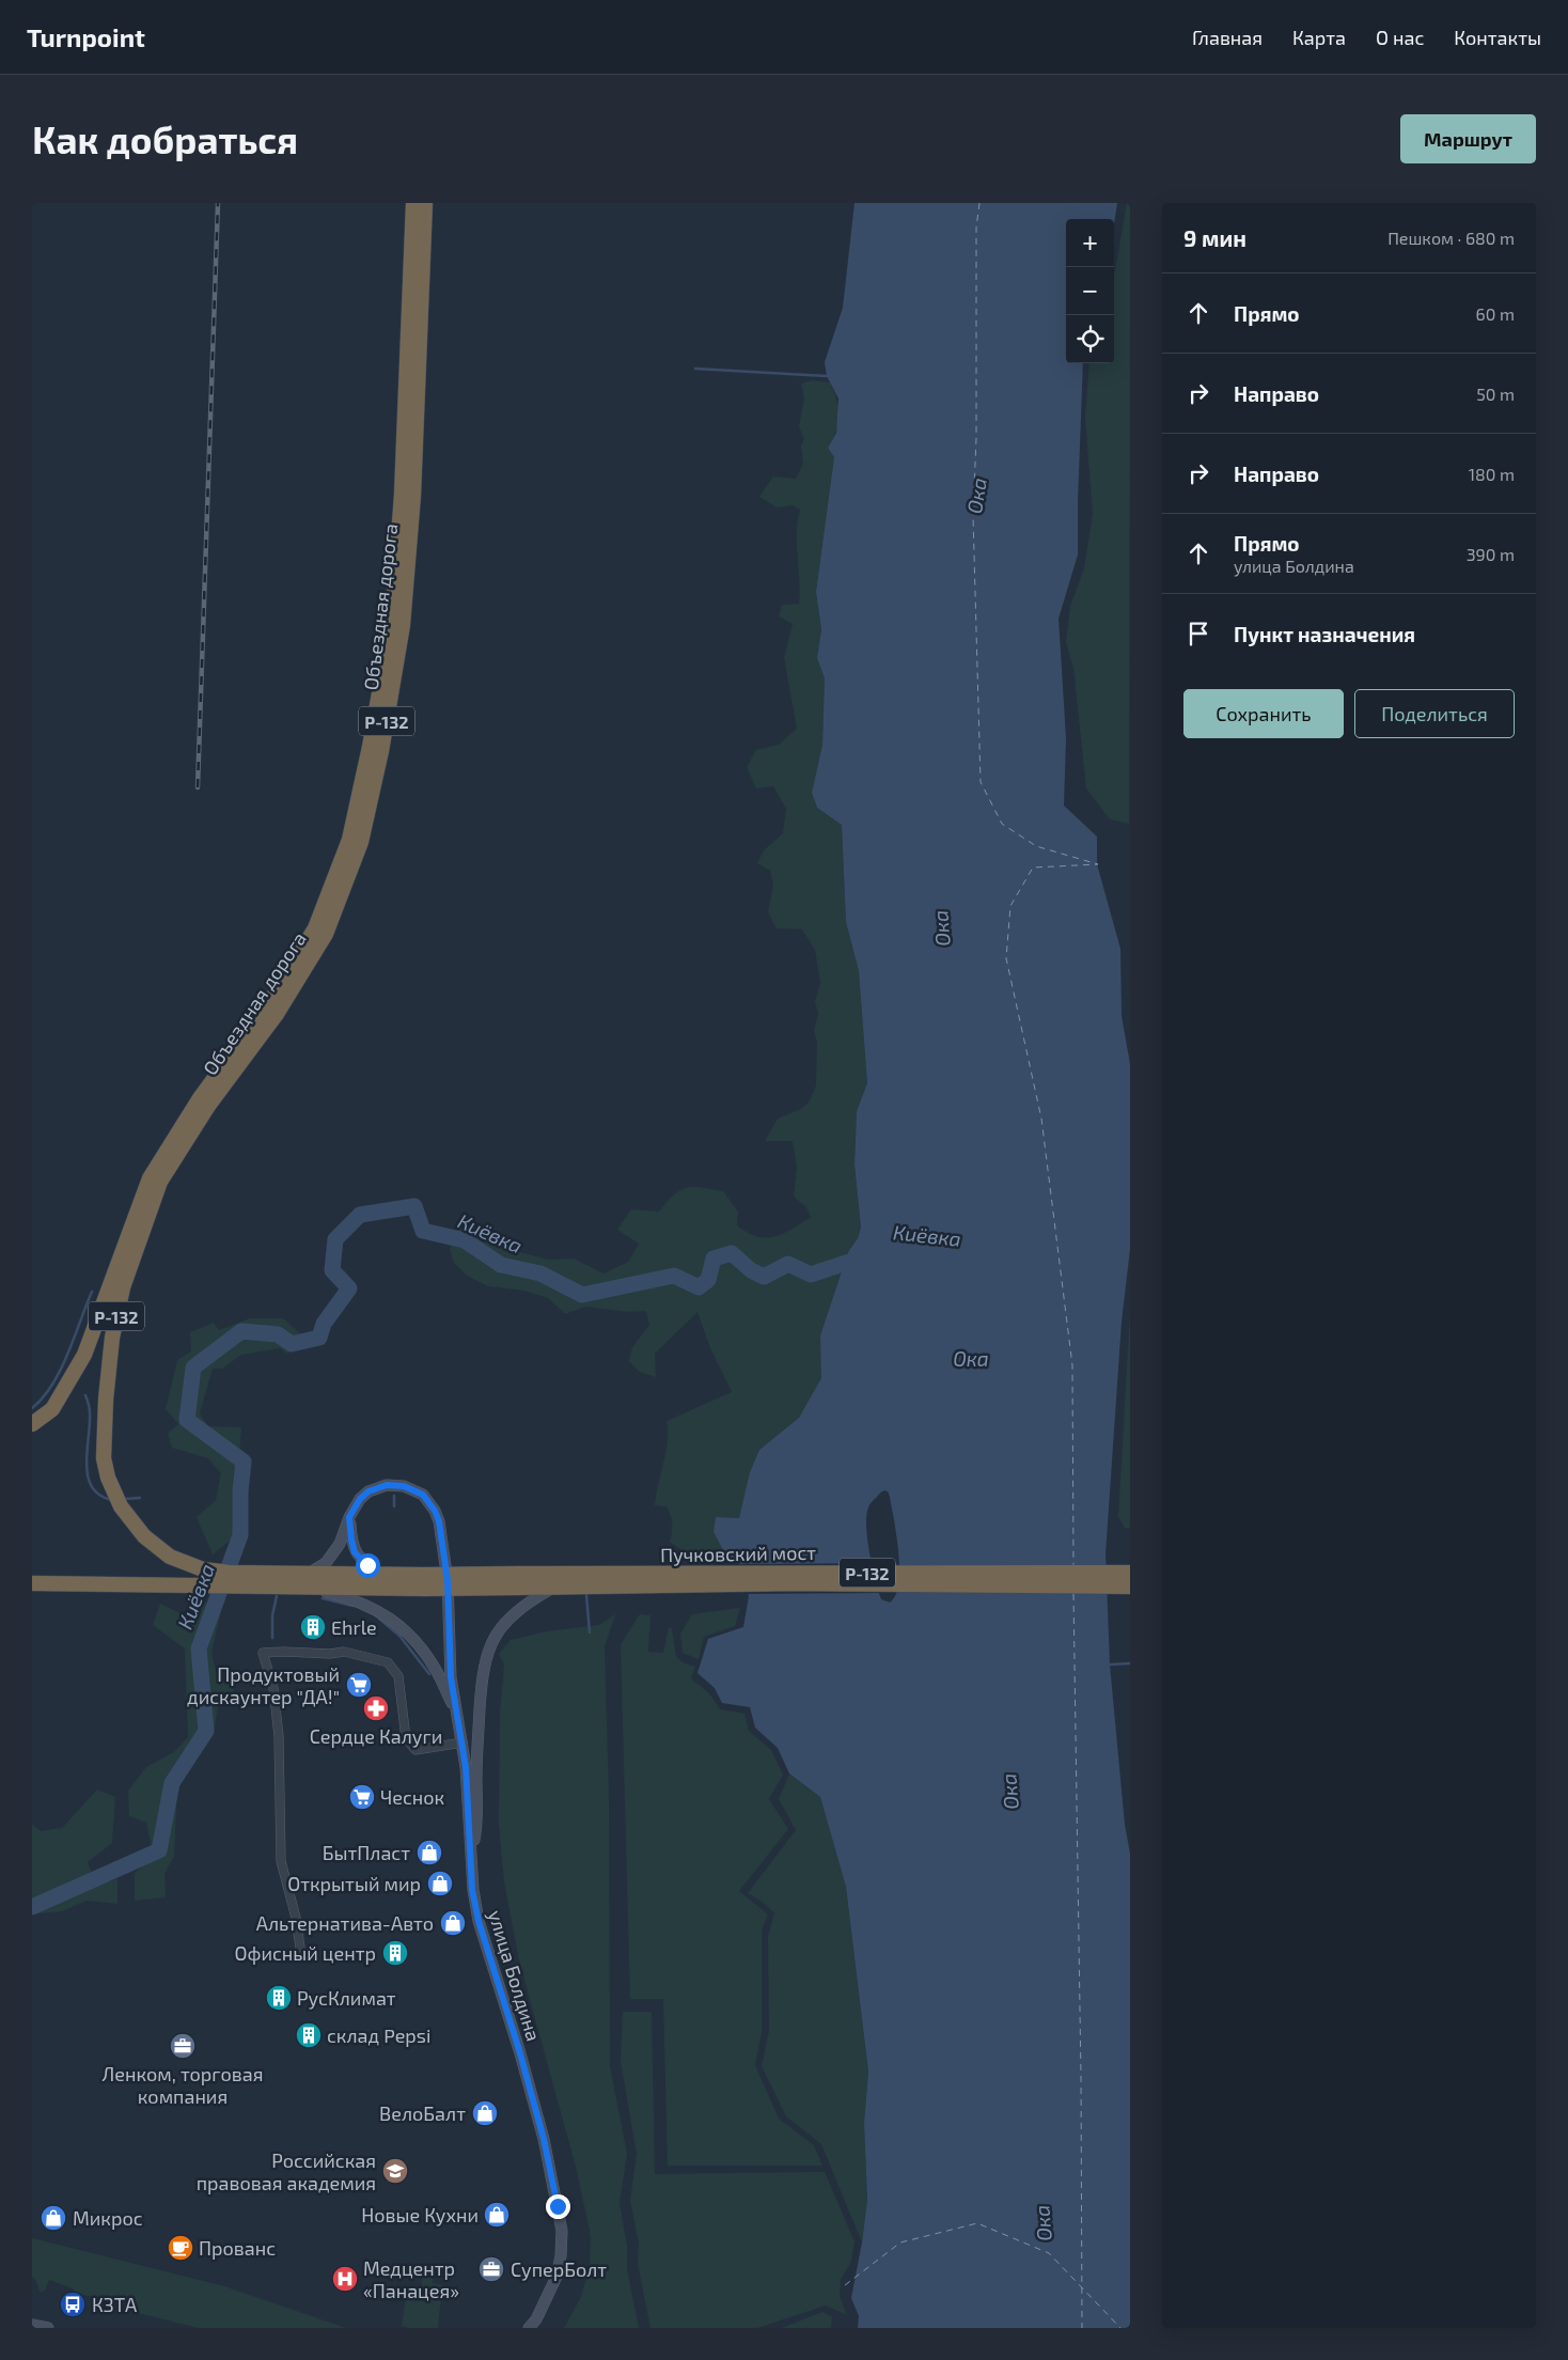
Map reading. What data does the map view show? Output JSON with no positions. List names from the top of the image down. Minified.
{"streets":{"highway":["Объездная дорога","Р-132","Пучковский мост"],"main road":["улица Болдина"]},"crossings":[["Объездная дорога","Р-132"],["Р-132","Пучковский мост"]],"water":["Ока","Киёвка"],"places":{"building":["Ehrle","Офисный центр","РусКлимат","склад Pepsi"],"supermarket":["Продуктовый дискаунтер \"ДА!\"","Чеснок"],"pharmacy":["Сердце Калуги"],"shop":["БытПласт","Открытый мир","Альтернатива-Авто","ВелоБалт","Новые Кухни","Микрос"],"office":["Ленком, торговая компания","СуперБолт"],"school or university":["Российская правовая академия"],"cafe":["Прованс"],"hospital":["Медцентр «Панацея»"],"bus stop":["КЗТА"]},"page":{"header":"Turnpoint","nav":["Главная","Карта","О нас","Контакты"],"buttons":["Маршрут",["Сохранить","Поделиться"]],"title":"Как добраться","heading":["9 мин","Пешком · 680 m"],"map_buttons":["+","−"],"list":[["Прямо","60 m"],["Направо","50 m"],["Направо","180 m"],["Прямо","улица Болдина","390 m"],"Пункт назначения"]}}
